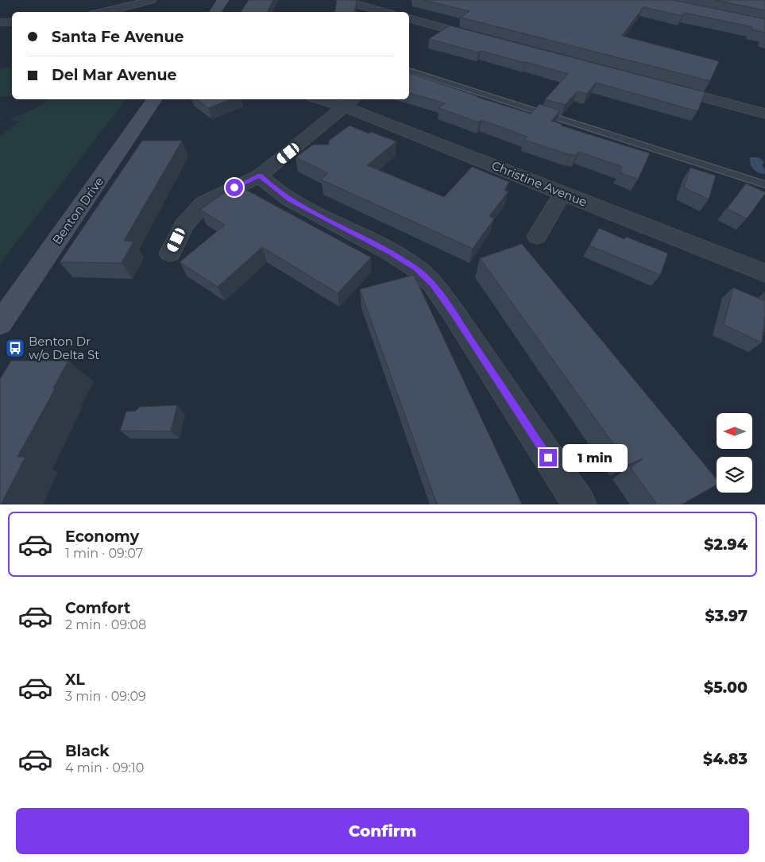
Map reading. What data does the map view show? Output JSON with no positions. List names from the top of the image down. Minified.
{"streets":{"street":["Christine Avenue","Benton Drive"]},"places":{"bus stop":["Benton Dr w/o Delta St"]},"north":"left","page":{"banner":["Santa Fe Avenue","Del Mar Avenue"],"bubble":"1 min","list":[{"name":"Economy","note":"1 min · 09:07","value":"$2.94"},{"name":"Comfort","note":"2 min · 09:08","value":"$3.97"},{"name":"XL","note":"3 min · 09:09","value":"$5.00"},{"name":"Black","note":"4 min · 09:10","value":"$4.83"}],"buttons":"Confirm"}}
